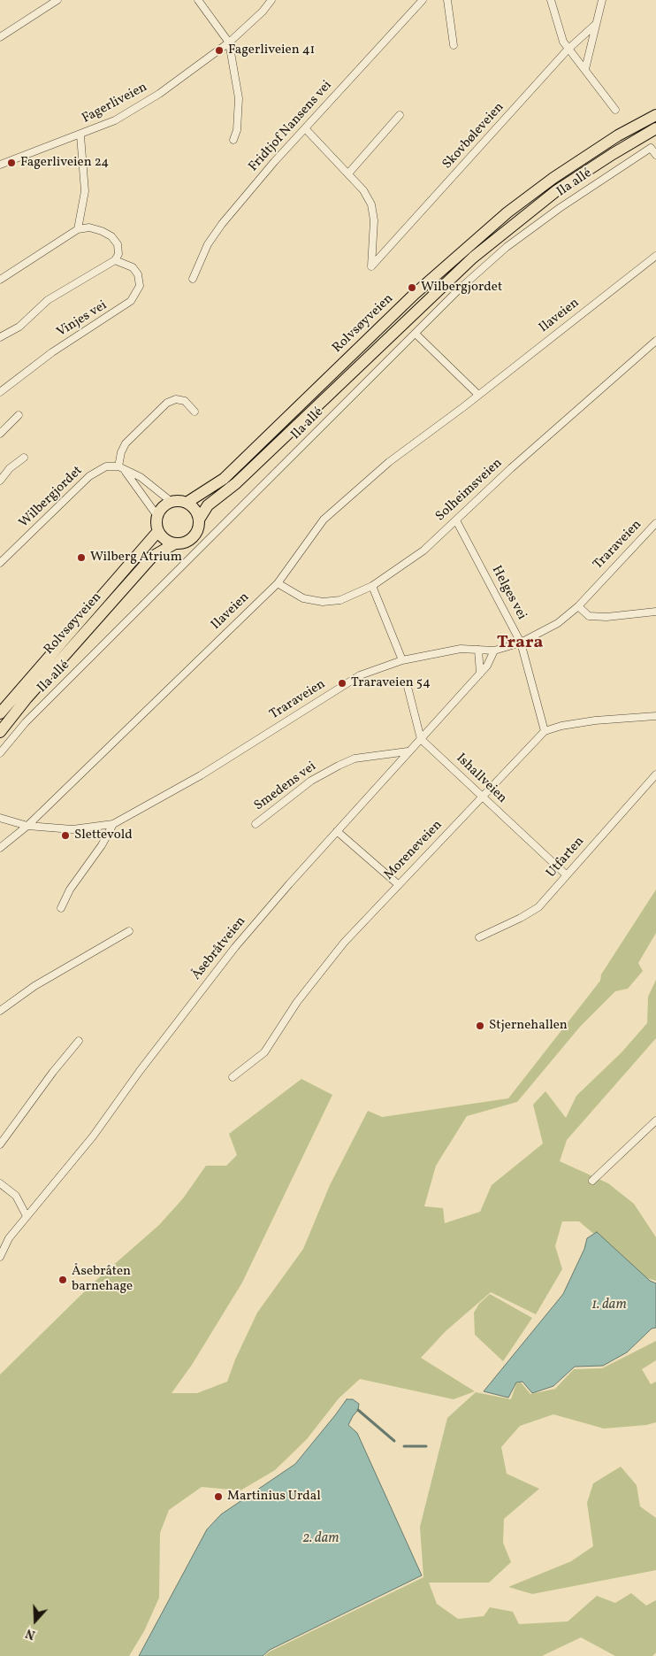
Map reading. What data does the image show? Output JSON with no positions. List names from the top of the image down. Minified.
{"streets":{"main road":["Rolvsøyveien"],"street":["Fagerliveien","Fridtjof Nansens vei","Skovbøleveien","Ila allé","Ilaveien","Vinjes vei","Solheimsveien","Wilbergjordet","Traraveien","Helges vei","Ishallveien","Smedens vei","Moreneveien","Utfarten","Åsebråtveien"]},"crossings":[["Ilaveien","Solheimsveien"],["Ilaveien","Traraveien"],["Solheimsveien","Helges vei"],["Traraveien","Helges vei"],["Traraveien","Åsebråtveien"],["Helges vei","Moreneveien"],["Ishallveien","Moreneveien"],["Ishallveien","Utfarten"],["Ishallveien","Åsebråtveien"],["Smedens vei","Åsebråtveien"]],"districts":["Trara"],"water":["1. dam","2. dam"],"places":["Fagerliveien 41","Fagerliveien 24","Wilbergjordet","Wilberg Atrium","Traraveien 54","Slettevold","Stjernehallen","Åsebråten barnehage","Martinius Urdal"],"north":"bottom"}
